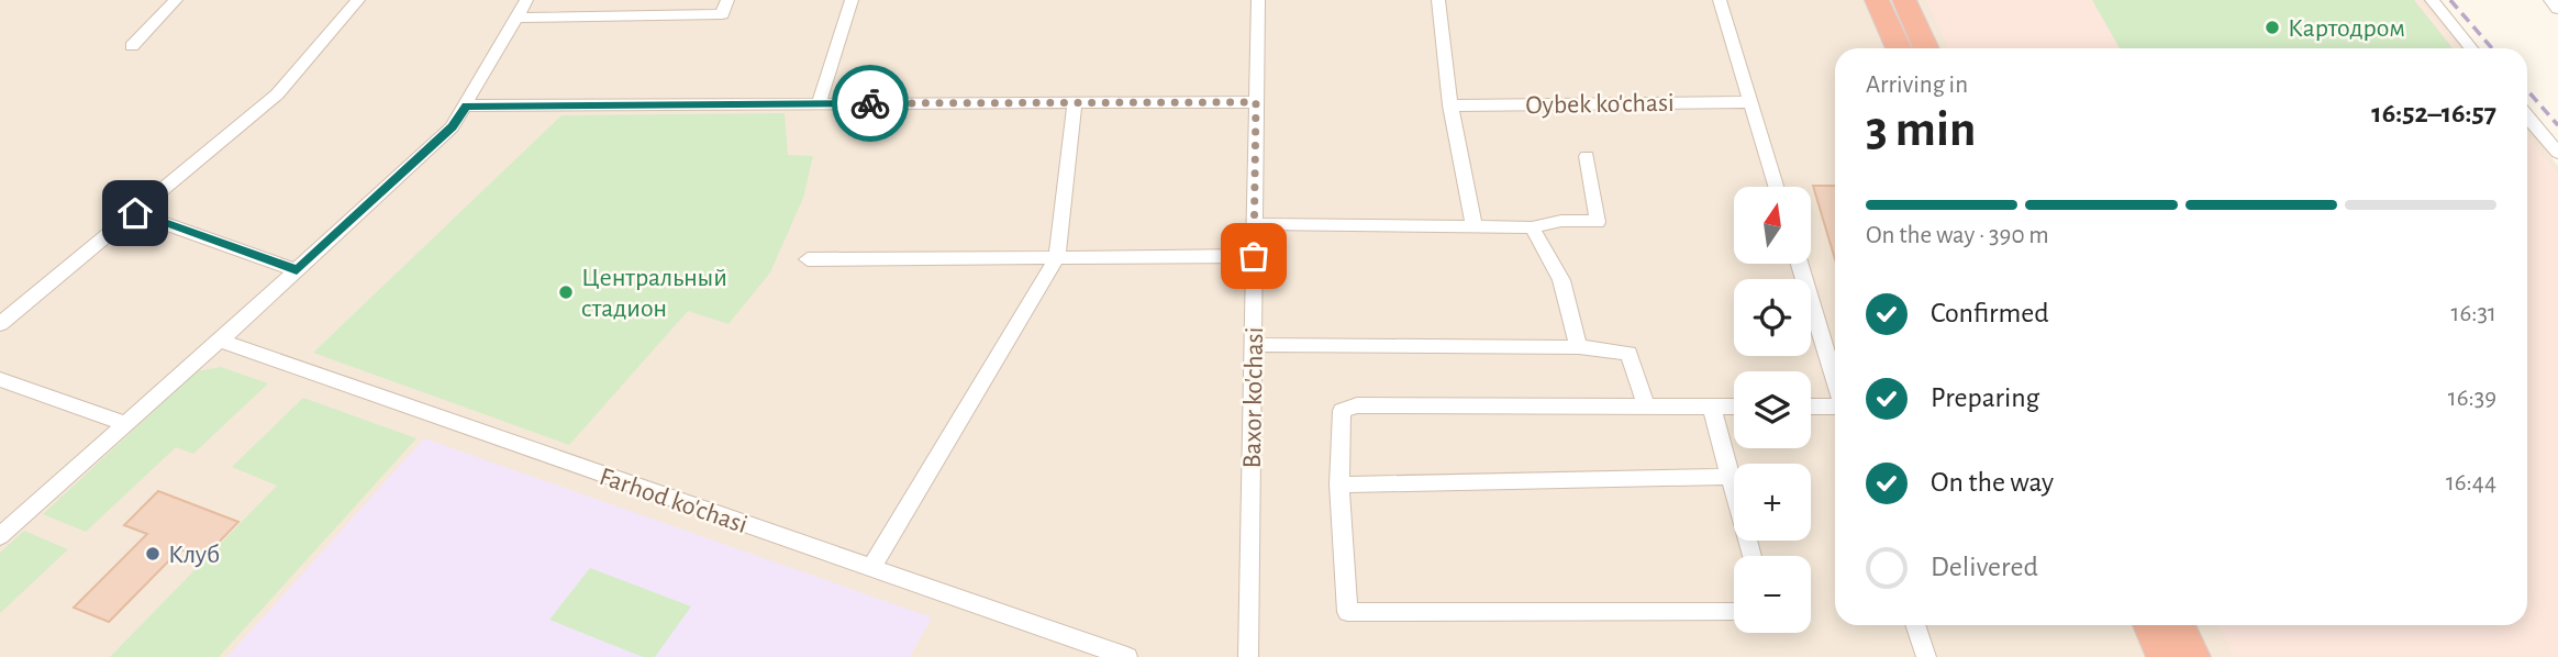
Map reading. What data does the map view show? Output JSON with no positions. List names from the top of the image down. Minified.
{"streets":{"street":["Oybek ko'chasi","Baxor ko'chasi","Farhod ko'chasi"]},"places":["Картодром","Центральный стадион","Клуб"],"north":"top","page":{"heading":["3 min","Arriving in","16:52–16:57"],"bar":"On the way · 390 m","map_buttons":["+","−"],"list":[["Confirmed","16:31"],["Preparing","16:39"],["On the way","16:44"],"Delivered"]}}
